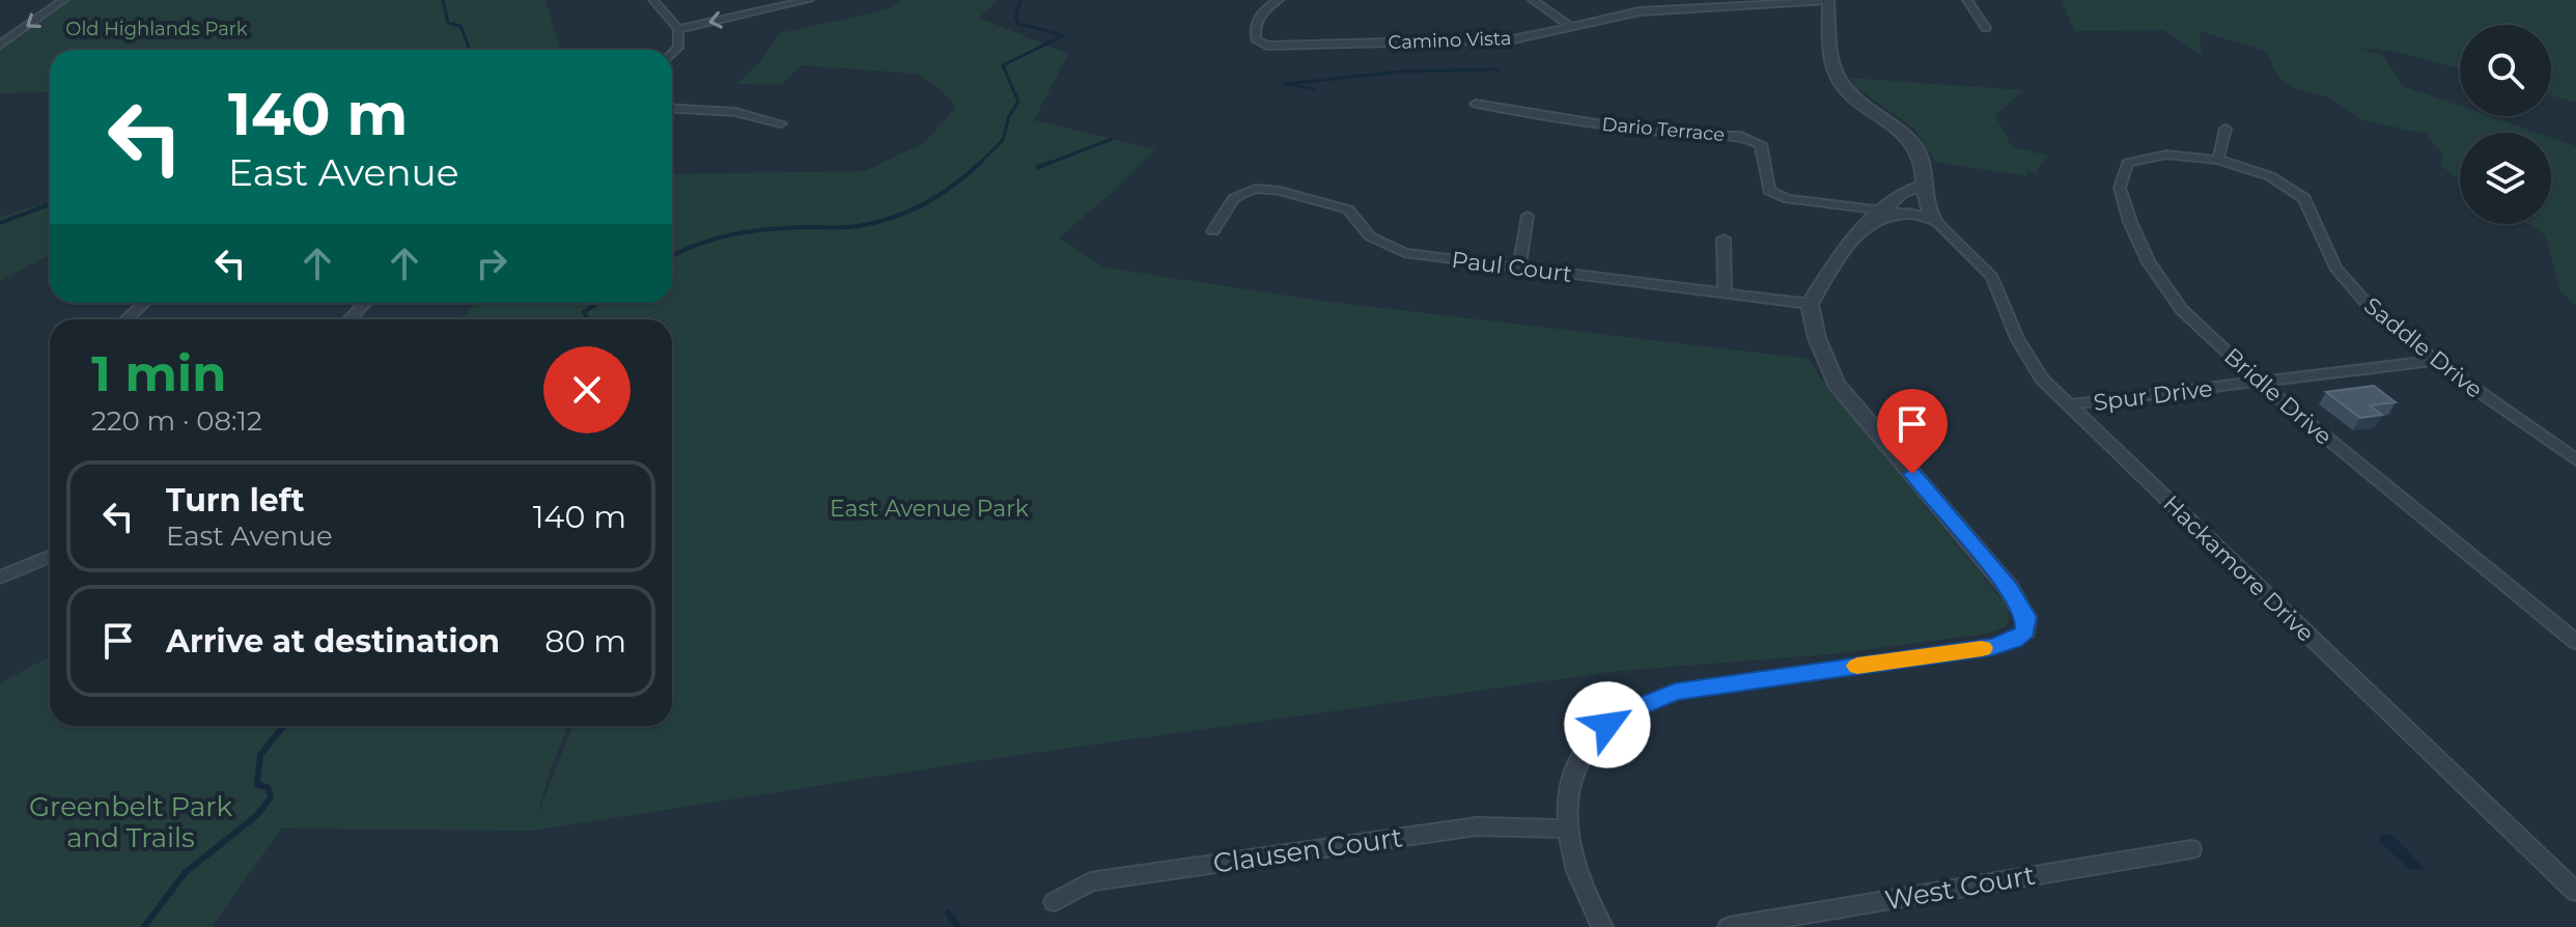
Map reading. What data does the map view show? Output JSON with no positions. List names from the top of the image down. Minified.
{"streets":{"street":["Camino Vista","Dario Terrace","Paul Court","Saddle Drive","Spur Drive","Bridle Drive","Hackamore Drive","Clausen Court","West Court"]},"crossings":[["Saddle Drive","Spur Drive"],["Saddle Drive","Bridle Drive"],["Spur Drive","Bridle Drive"],["Spur Drive","Hackamore Drive"]],"parks":["Old Highlands Park","East Avenue Park","Greenbelt Park and Trails"],"page":{"turn":["140 m","East Avenue"],"heading":["1 min","220 m · 08:12"],"list":[{"name":"Turn left","note":"East Avenue","value":"140 m"},{"name":"Arrive at destination","value":"80 m"}]}}
